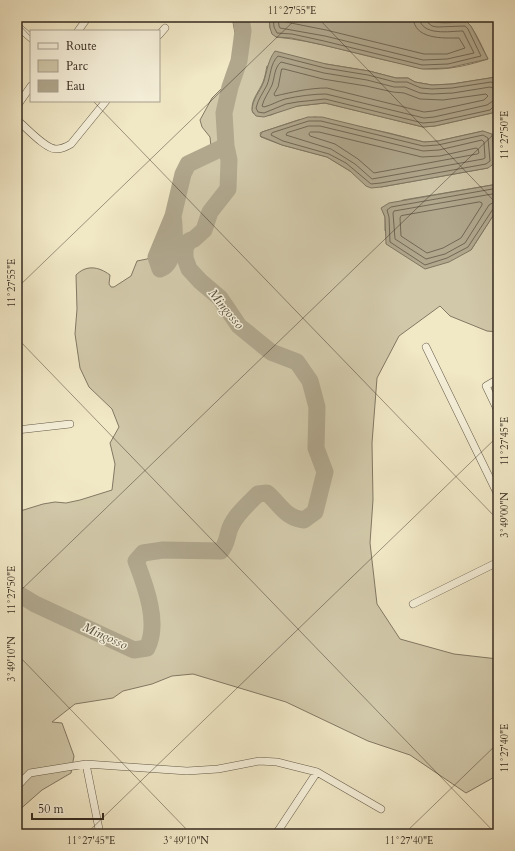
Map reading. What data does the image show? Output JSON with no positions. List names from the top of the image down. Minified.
{"water":["Mingosso"],"legend":["Route","Parc","Eau"],"scale_bar":"50 m","coordinates":["11°27'55\"E","11°27'50\"E","11°27'45\"E","3°49'00\"N","3°49'10\"N","11°27'40\"E"]}
